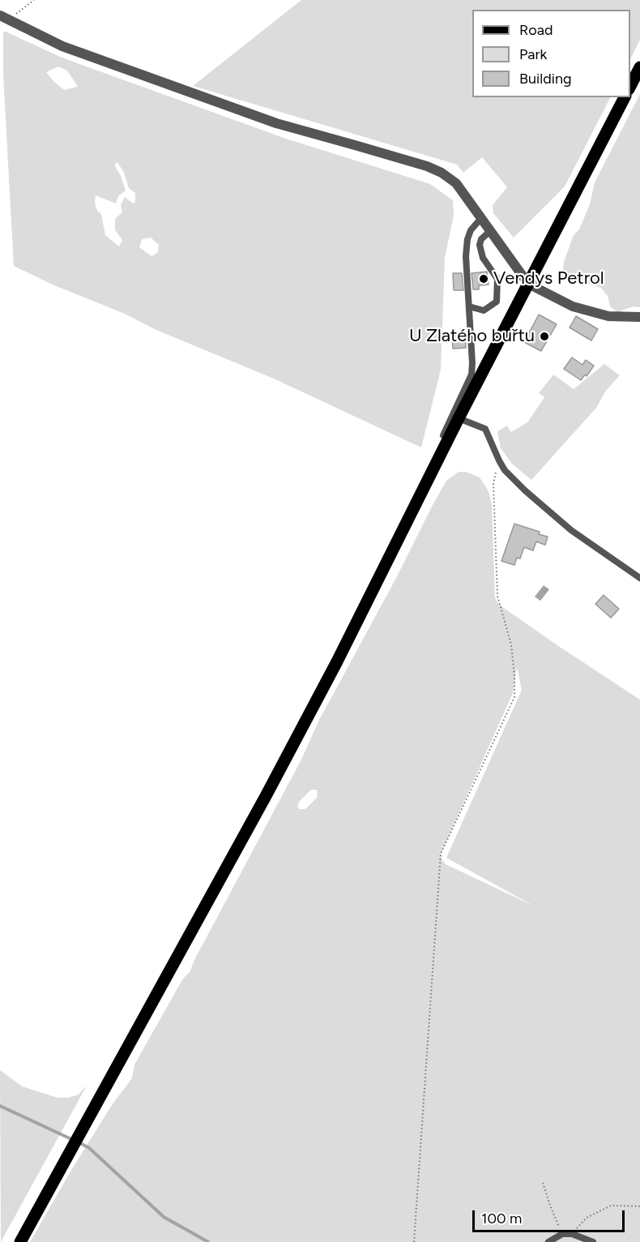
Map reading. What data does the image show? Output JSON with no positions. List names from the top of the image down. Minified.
{"places":["Vendys Petrol","U Zlatého buřtu"],"legend":["Road","Park","Building"],"scale_bar":"100 m"}
